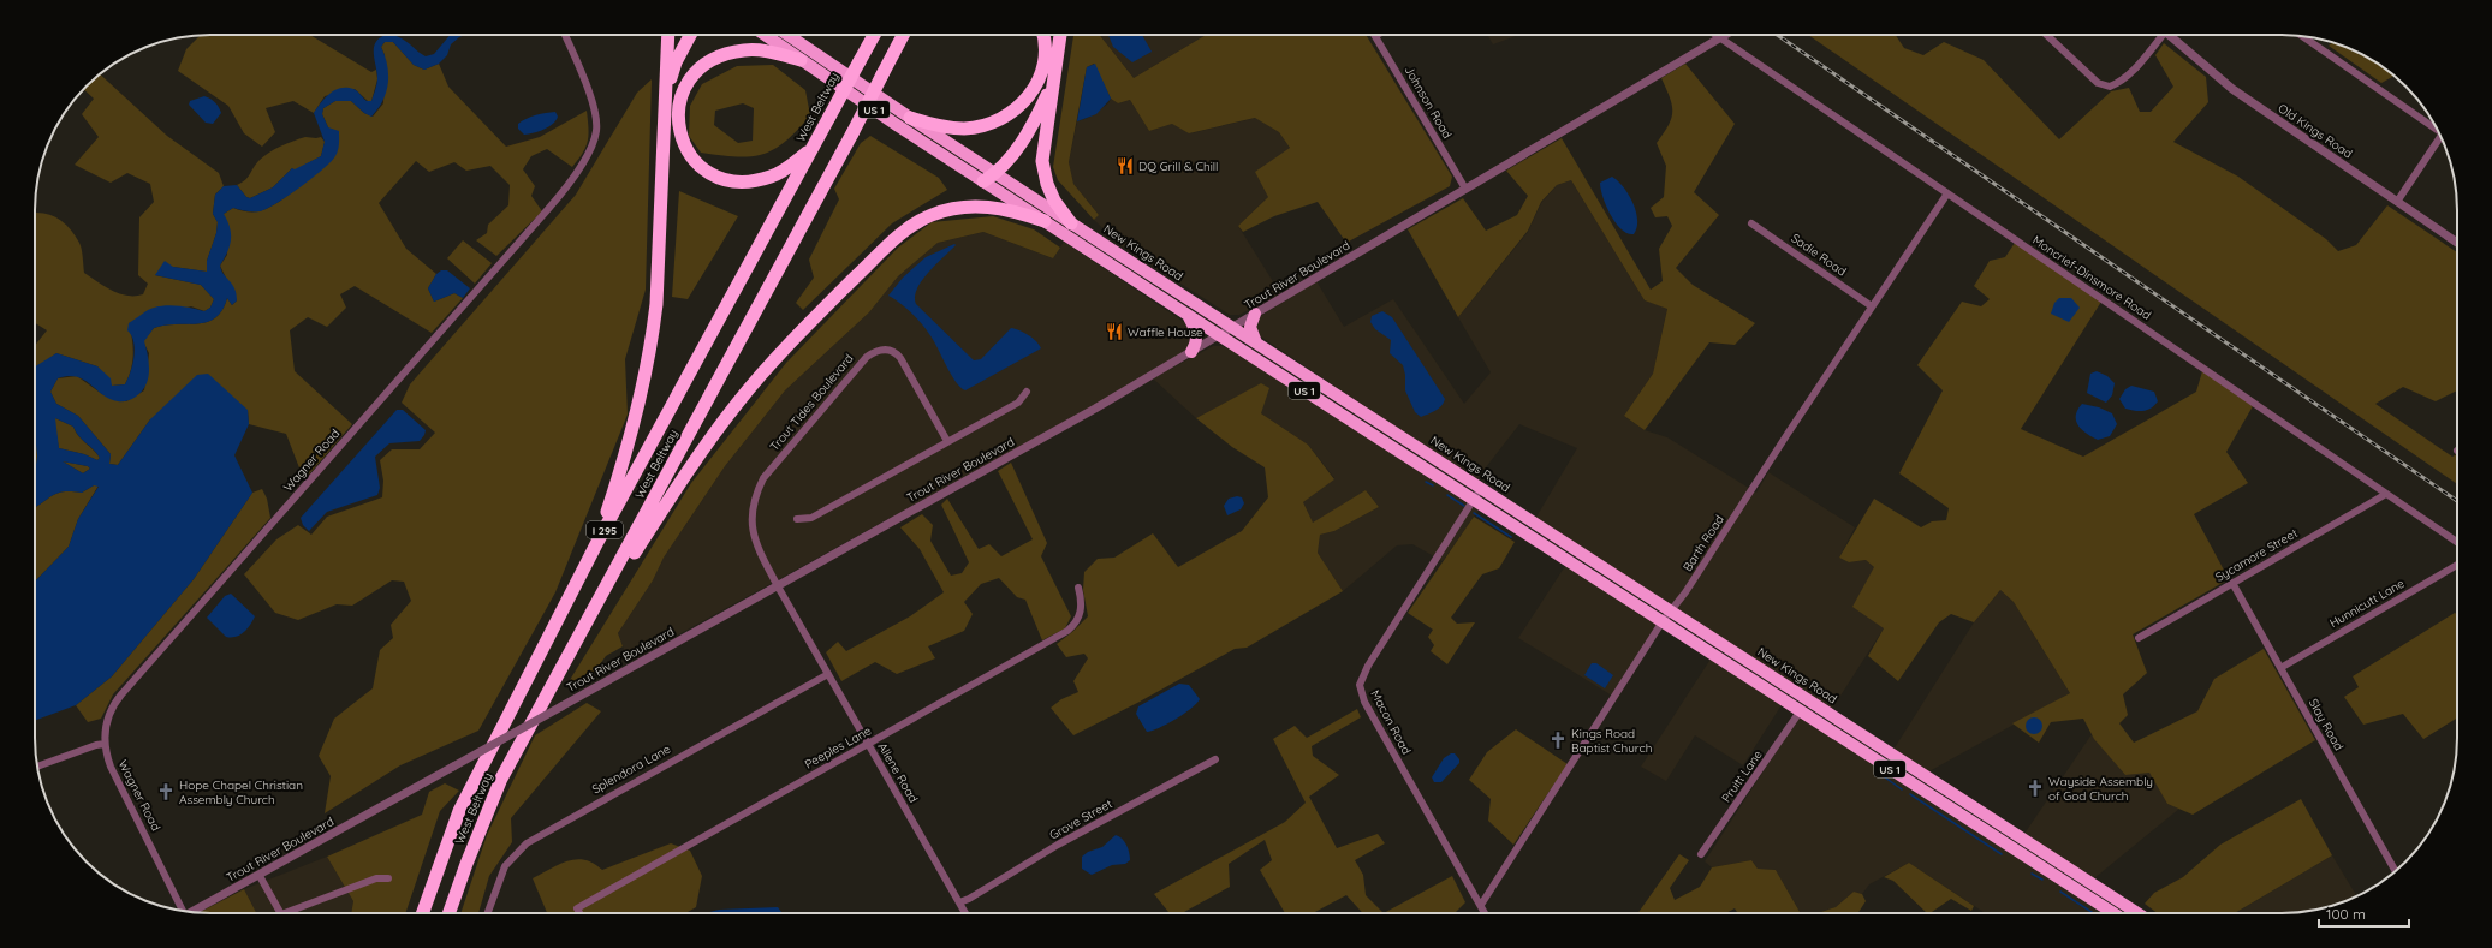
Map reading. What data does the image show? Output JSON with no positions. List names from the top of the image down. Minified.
{"streets":{"highway":["West Beltway","US 1","New Kings Road","I 295"],"street":["Johnson Road","Old Kings Road","Sadie Road","Trout River Boulevard","Moncrief-Dinsmore Road","Trout Tides Boulevard","Wagner Road","Barth Road","Sycamore Street","Hunnicutt Lane","Macon Road","Slay Road","Peeples Lane","Splendora Lane","Allene Road","Pruitt Lane","Grove Street"]},"crossings":[["Johnson Road","Trout River Boulevard"],["US 1","Trout River Boulevard"],["US 1","Barth Road"],["US 1","Macon Road"],["US 1","Pruitt Lane"],["New Kings Road","Trout River Boulevard"],["New Kings Road","Barth Road"],["New Kings Road","Macon Road"],["Sadie Road","Barth Road"],["Trout River Boulevard","Moncrief-Dinsmore Road"],["Trout River Boulevard","Trout Tides Boulevard"],["Trout River Boulevard","Allene Road"],["Moncrief-Dinsmore Road","Barth Road"],["Moncrief-Dinsmore Road","Sycamore Street"],["Trout Tides Boulevard","Allene Road"],["Barth Road","Macon Road"],["Sycamore Street","Slay Road"],["Hunnicutt Lane","Slay Road"],["Peeples Lane","Allene Road"],["Splendora Lane","Allene Road"],["Allene Road","Grove Street"]],"places":{"restaurant":["DQ Grill & Chill","Waffle House"],"church":["Kings Road Baptist Church","Wayside Assembly of God Church","Hope Chapel Christian Assembly Church"]},"scale_bar":"100 m"}
